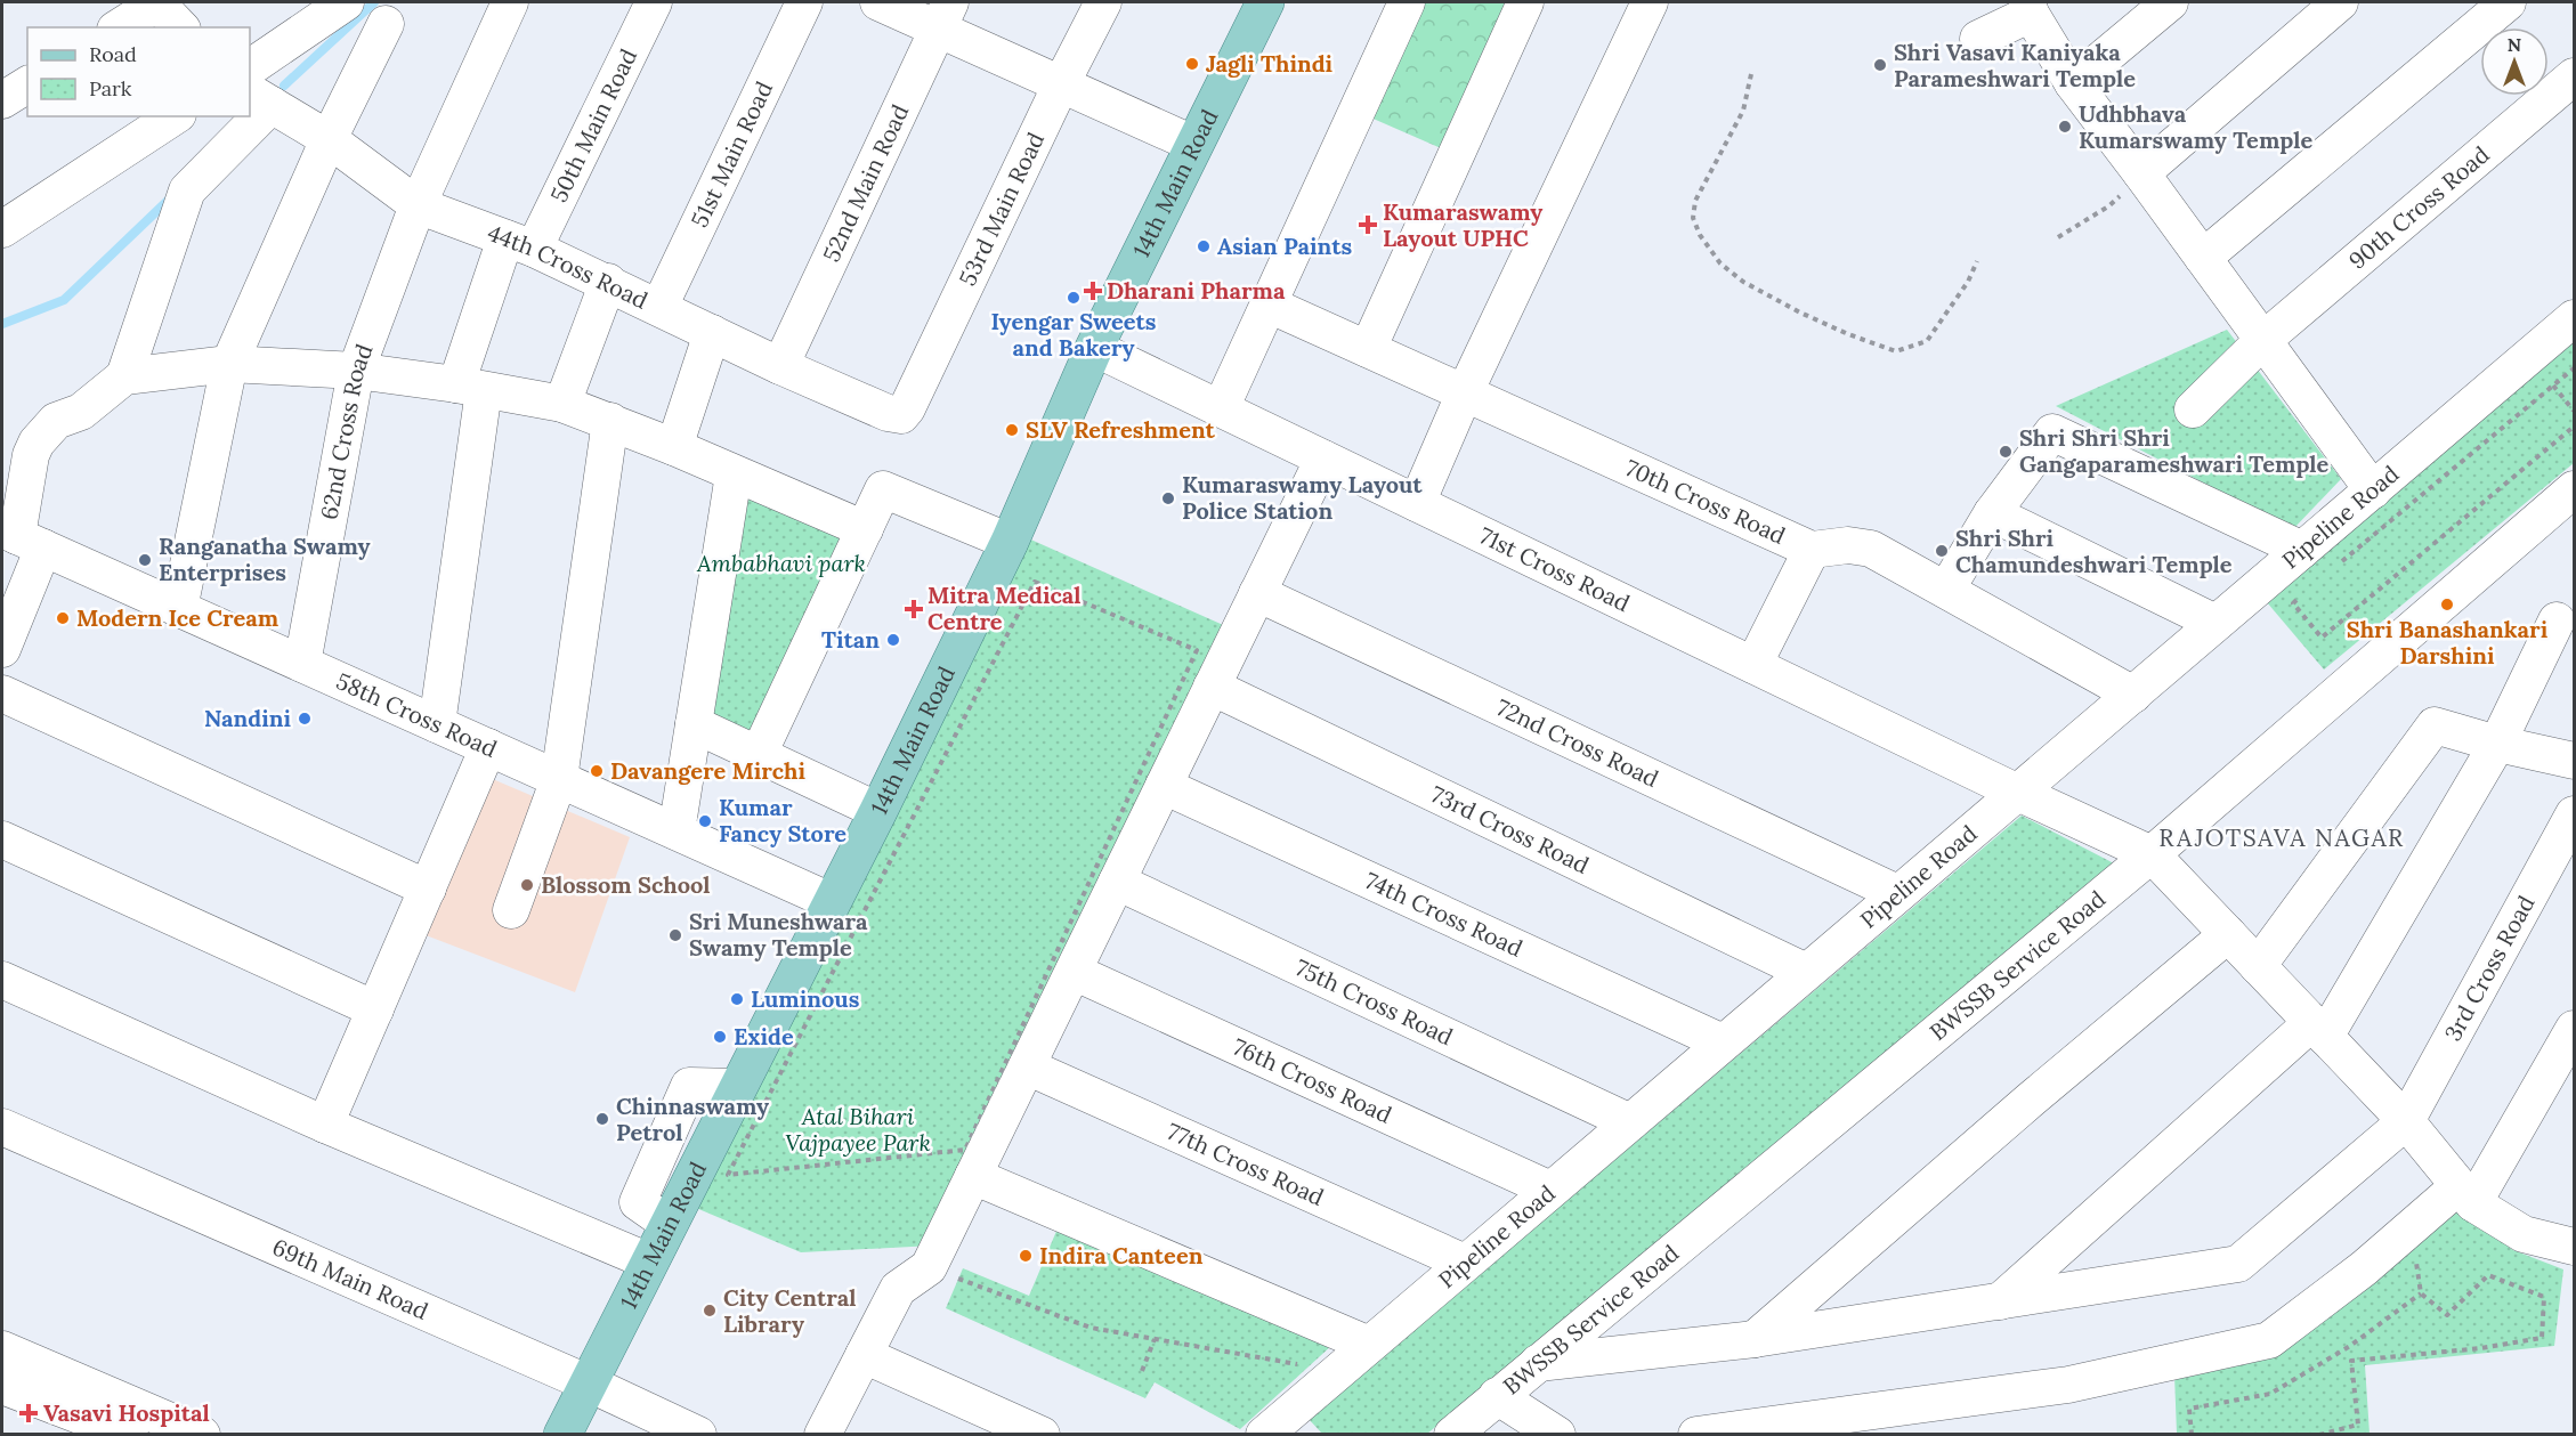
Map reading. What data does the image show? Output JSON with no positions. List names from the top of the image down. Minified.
{"streets":{"main road":["14th Main Road"],"street":["50th Main Road","51st Main Road","52nd Main Road","90th Cross Road","53rd Main Road","44th Cross Road","62nd Cross Road","70th Cross Road","Pipeline Road","71st Cross Road","58th Cross Road","72nd Cross Road","73rd Cross Road","74th Cross Road","BWSSB Service Road","3rd Cross Road","75th Cross Road","76th Cross Road","77th Cross Road","69th Main Road"]},"crossings":[["50th Main Road","44th Cross Road"],["50th Main Road","58th Cross Road"],["51st Main Road","44th Cross Road"],["14th Main Road","71st Cross Road"],["14th Main Road","58th Cross Road"],["14th Main Road","69th Main Road"],["52nd Main Road","44th Cross Road"],["53rd Main Road","44th Cross Road"],["44th Cross Road","62nd Cross Road"],["62nd Cross Road","58th Cross Road"],["70th Cross Road","Pipeline Road"],["Pipeline Road","71st Cross Road"],["Pipeline Road","72nd Cross Road"],["Pipeline Road","73rd Cross Road"],["Pipeline Road","74th Cross Road"],["Pipeline Road","75th Cross Road"],["Pipeline Road","76th Cross Road"],["Pipeline Road","77th Cross Road"],["71st Cross Road","BWSSB Service Road"]],"districts":["RAJOTSAVA NAGAR"],"parks":["Ambabhavi park","Atal Bihari Vajpayee Park"],"places":{"other":["Jagli Thindi","Shri Vasavi Kaniyaka Parameshwari Temple","Udhbhava Kumarswamy Temple","Asian Paints","Iyengar Sweets and Bakery","SLV Refreshment","Shri Shri Shri Gangaparameshwari Temple","Kumaraswamy Layout Police Station","Shri Shri Chamundeshwari Temple","Ranganatha Swamy Enterprises","Shri Banashankari Darshini","Modern Ice Cream","Titan","Nandini","Davangere Mirchi","Kumar Fancy Store","Blossom School","Sri Muneshwara Swamy Temple","Luminous","Exide","Chinnaswamy Petrol","Indira Canteen","City Central Library"],"health":["Kumaraswamy Layout UPHC","Dharani Pharma","Mitra Medical Centre","Vasavi Hospital"]},"legend":["Road","Park"],"north":"top"}
